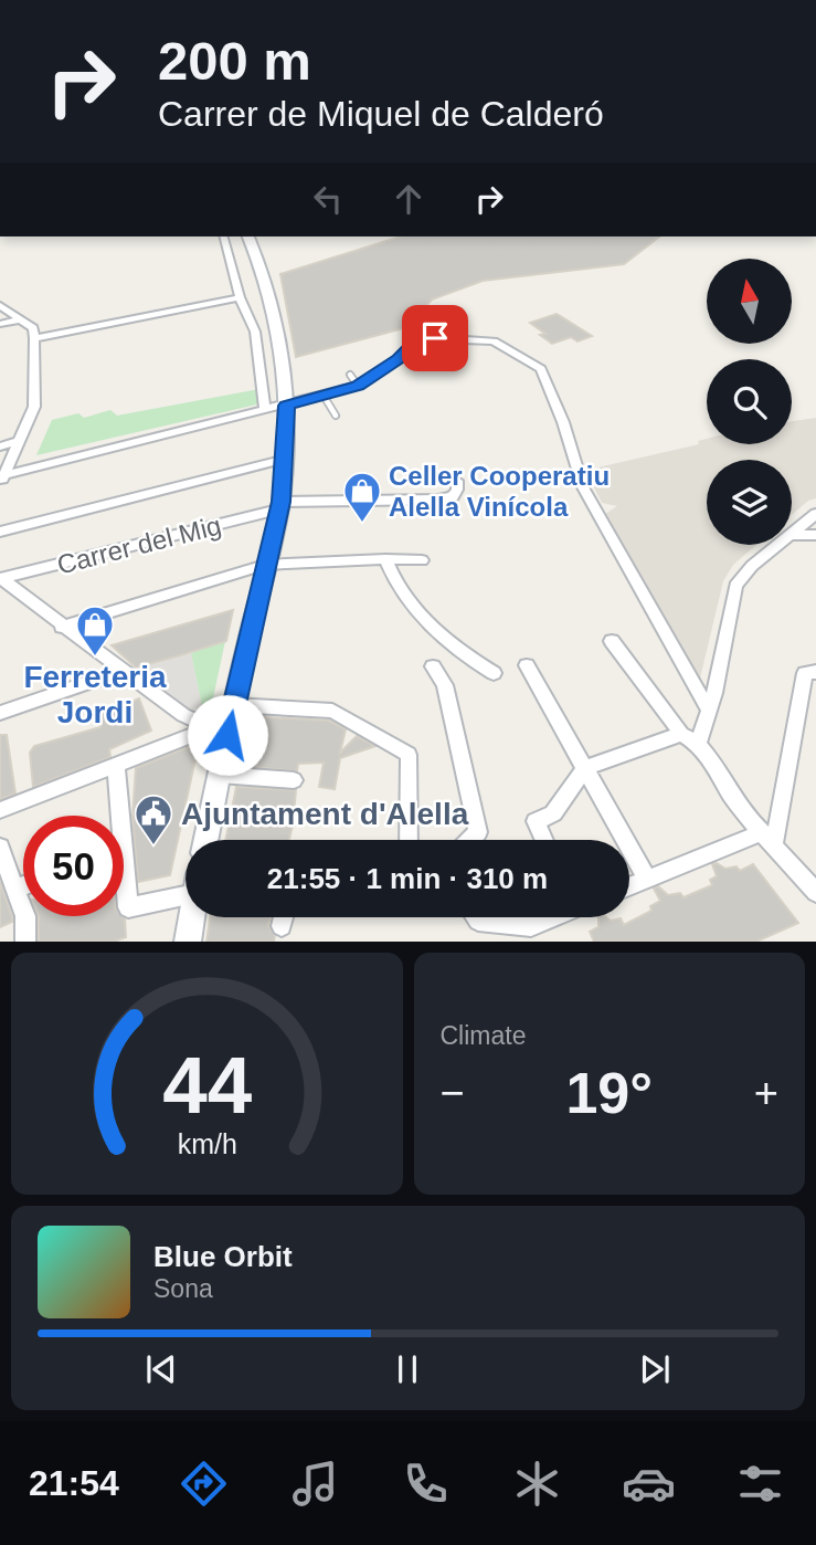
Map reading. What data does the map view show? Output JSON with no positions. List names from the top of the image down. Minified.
{"streets":{"street":["Carrer del Mig"]},"places":{"shop":["Celler Cooperatiu Alella Vinícola","Ferreteria Jordi"],"public building":["Ajuntament d'Alella"]},"north":"top","page":{"turn":["200 m","Carrer de Miquel de Calderó"],"limit":"50","trip":"21:55 · 1 min · 310 m","tile":"Climate","heat":["−","19°","+"],"song":["Blue Orbit","Sona"],"tabs":"21:54","gauge":["44","km/h"]}}
